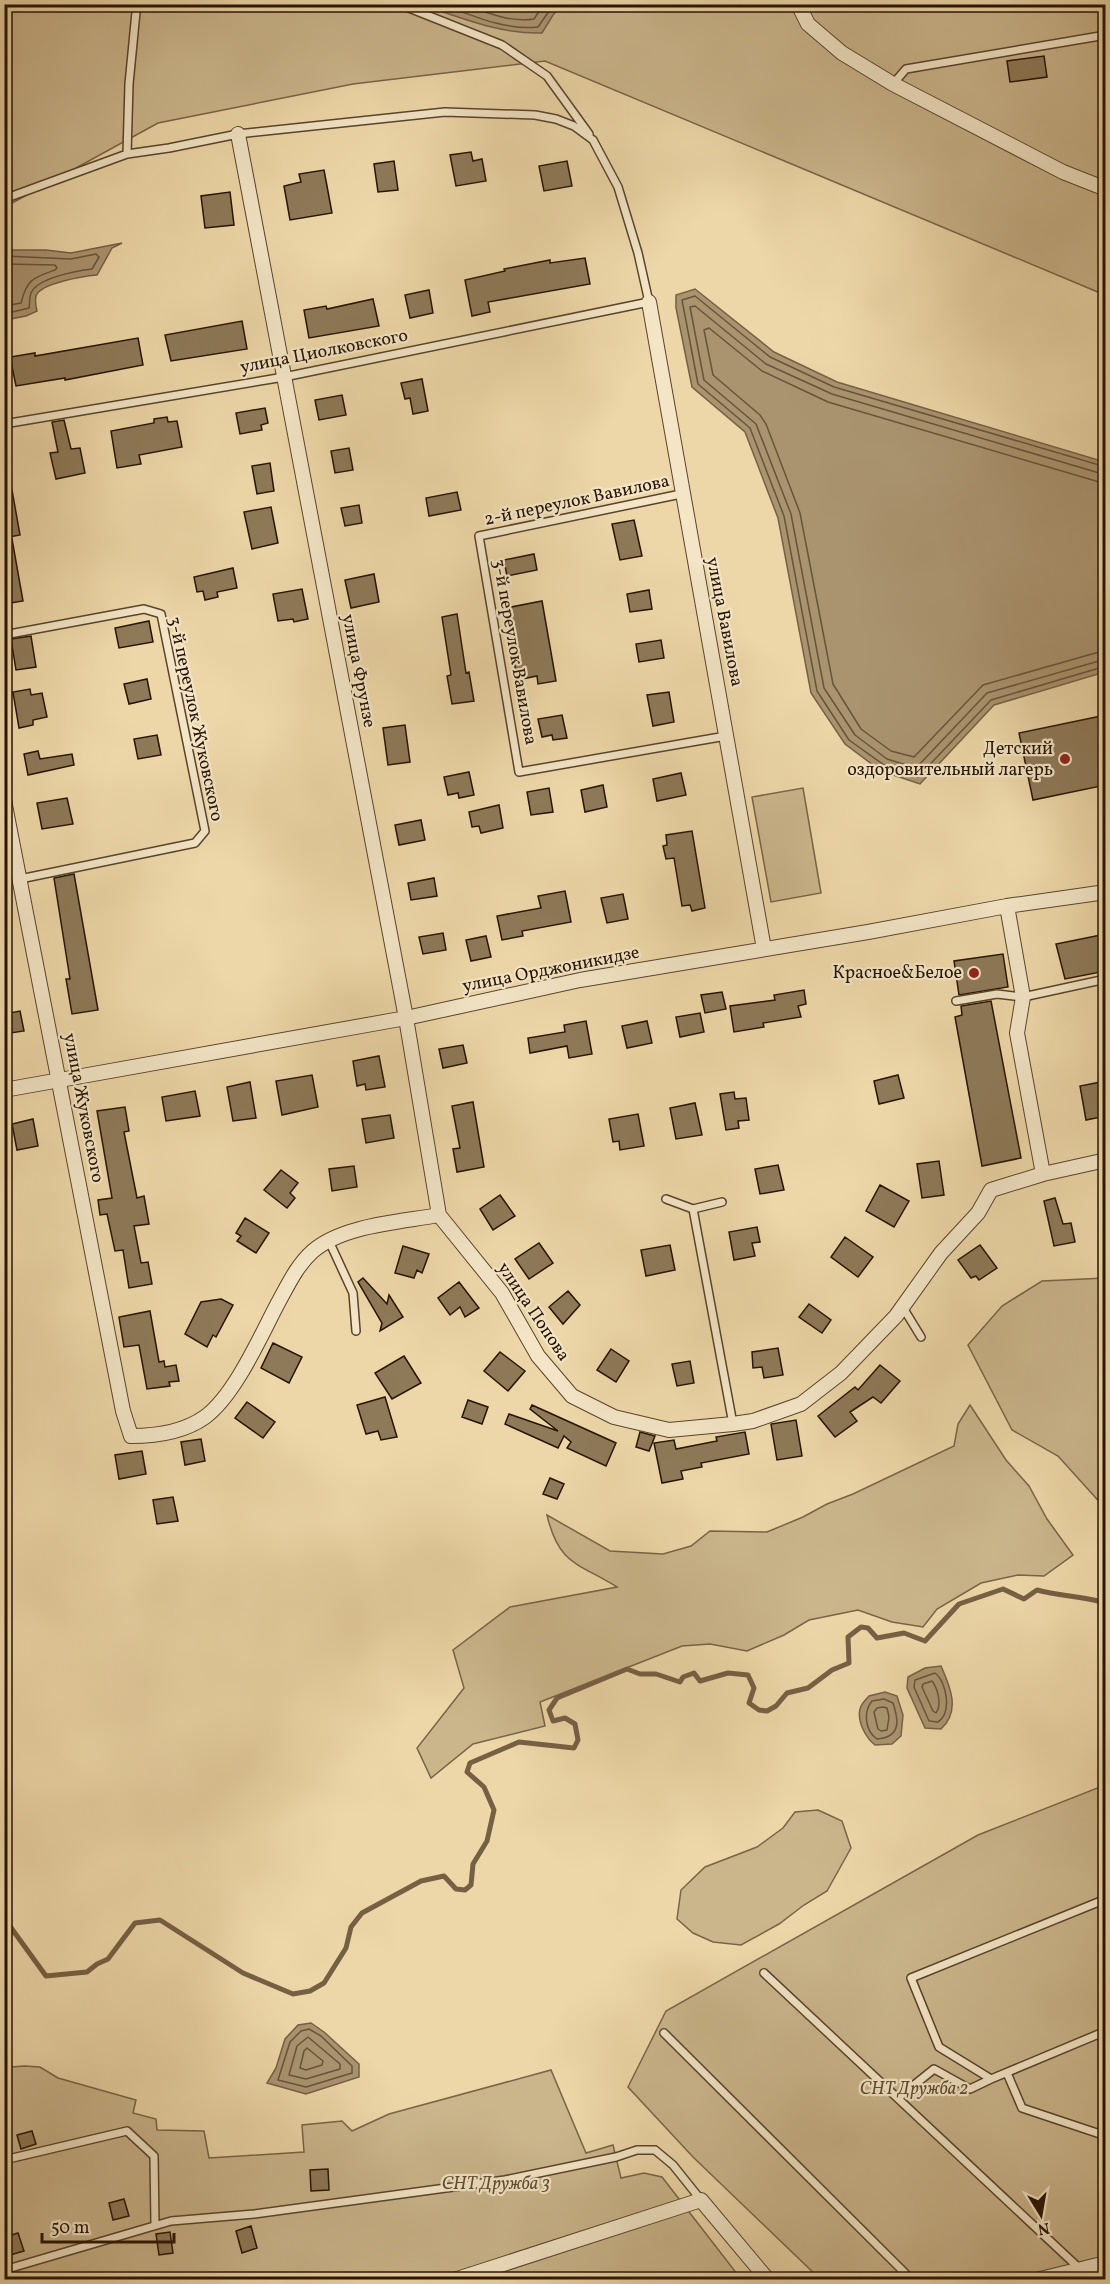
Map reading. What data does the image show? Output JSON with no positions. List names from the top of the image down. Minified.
{"streets":{"street":["улица Вавилова","улица Фрунзе","улица Орджоникидзе","улица Жуковского","улица Попова"],"lane":["улица Циолковского","2-й переулок Вавилова","3-й переулок Вавилова","3-й переулок Жуковского"]},"crossings":[["улица Циолковского","улица Вавилова"],["улица Циолковского","улица Фрунзе"],["2-й переулок Вавилова","улица Вавилова"],["2-й переулок Вавилова","3-й переулок Вавилова"],["улица Вавилова","3-й переулок Вавилова"],["улица Вавилова","улица Орджоникидзе"],["улица Фрунзе","улица Орджоникидзе"],["улица Фрунзе","улица Попова"],["3-й переулок Жуковского","улица Жуковского"],["улица Орджоникидзе","улица Жуковского"]],"parks":["СНТ Дружба 2","СНТ Дружба 3"],"places":["Детский оздоровительный лагерь","Красное&Белое"],"scale_bar":"50 m","north":"bottom"}
